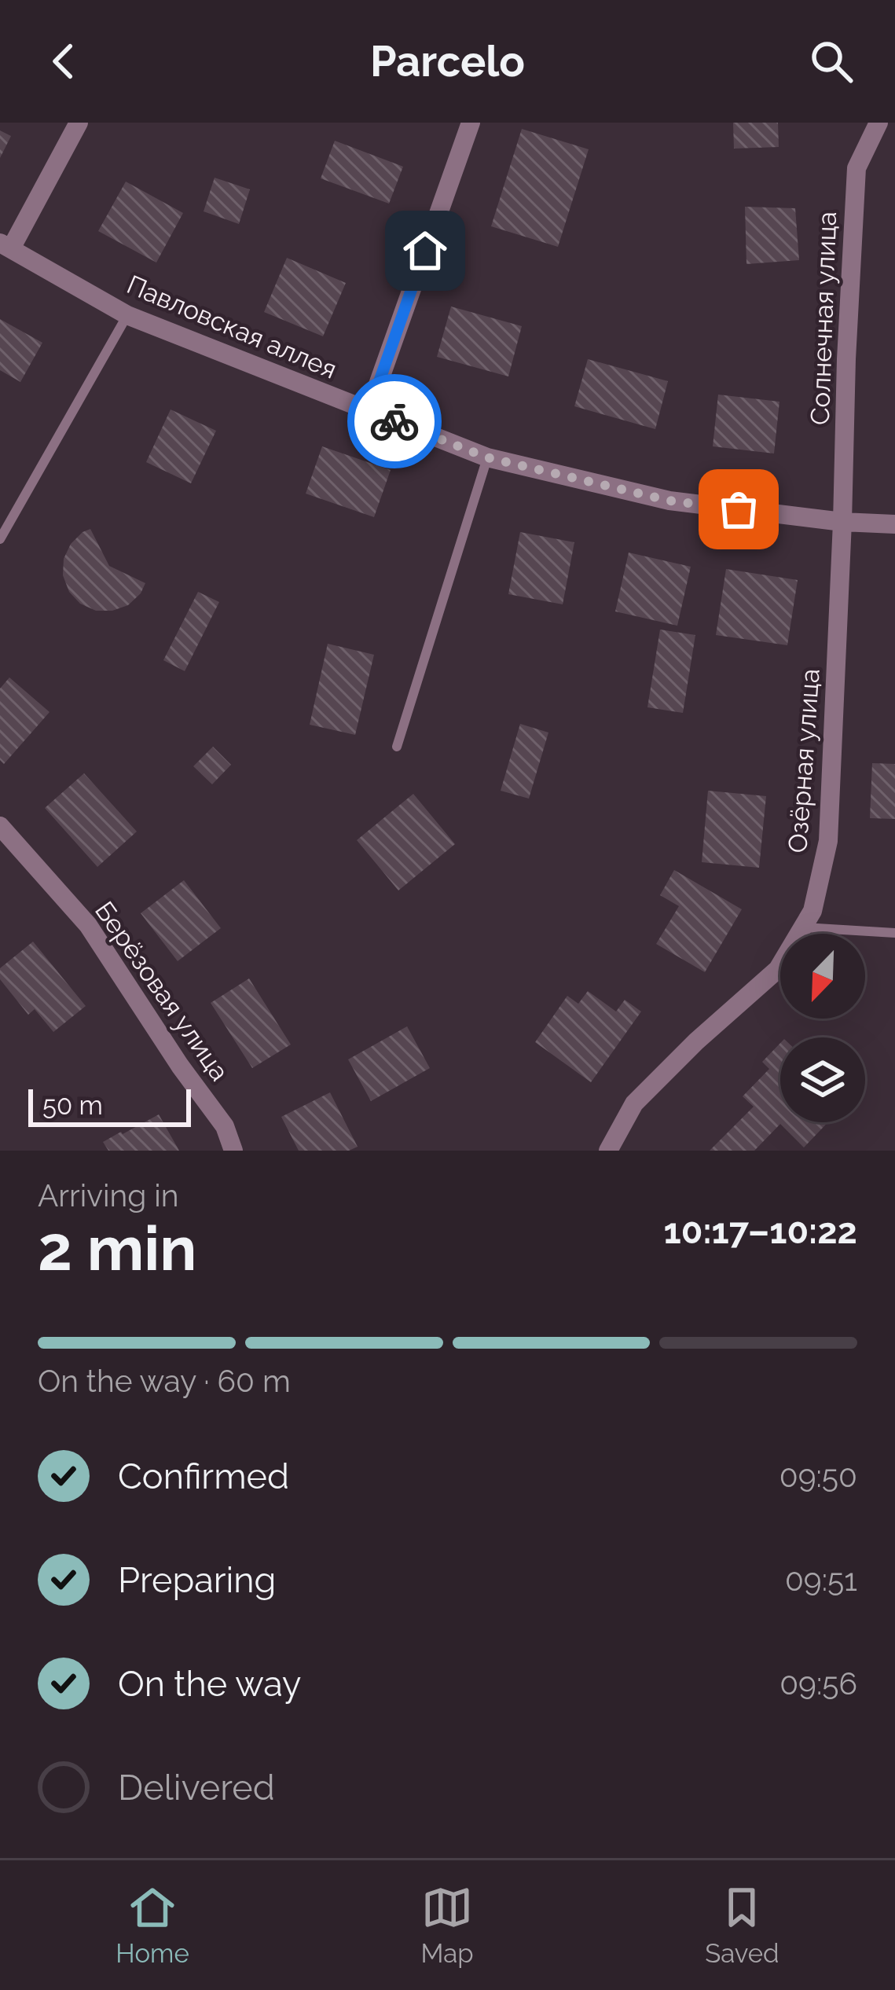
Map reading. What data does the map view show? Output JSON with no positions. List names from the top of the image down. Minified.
{"streets":{"street":["Солнечная улица","Павловская аллея","Озёрная улица","Берёзовая улица"]},"crossings":[["Солнечная улица","Павловская аллея"],["Солнечная улица","Озёрная улица"],["Павловская аллея","Озёрная улица"]],"scale_bar":"50 m","north":"bottom left","page":{"header":"Parcelo","scale":"50 m","heading":["2 min","Arriving in","10:17–10:22"],"bar":"On the way · 60 m","list":[["Confirmed","09:50"],["Preparing","09:51"],["On the way","09:56"],"Delivered"],"tabs":["Home","Map","Saved"]}}
